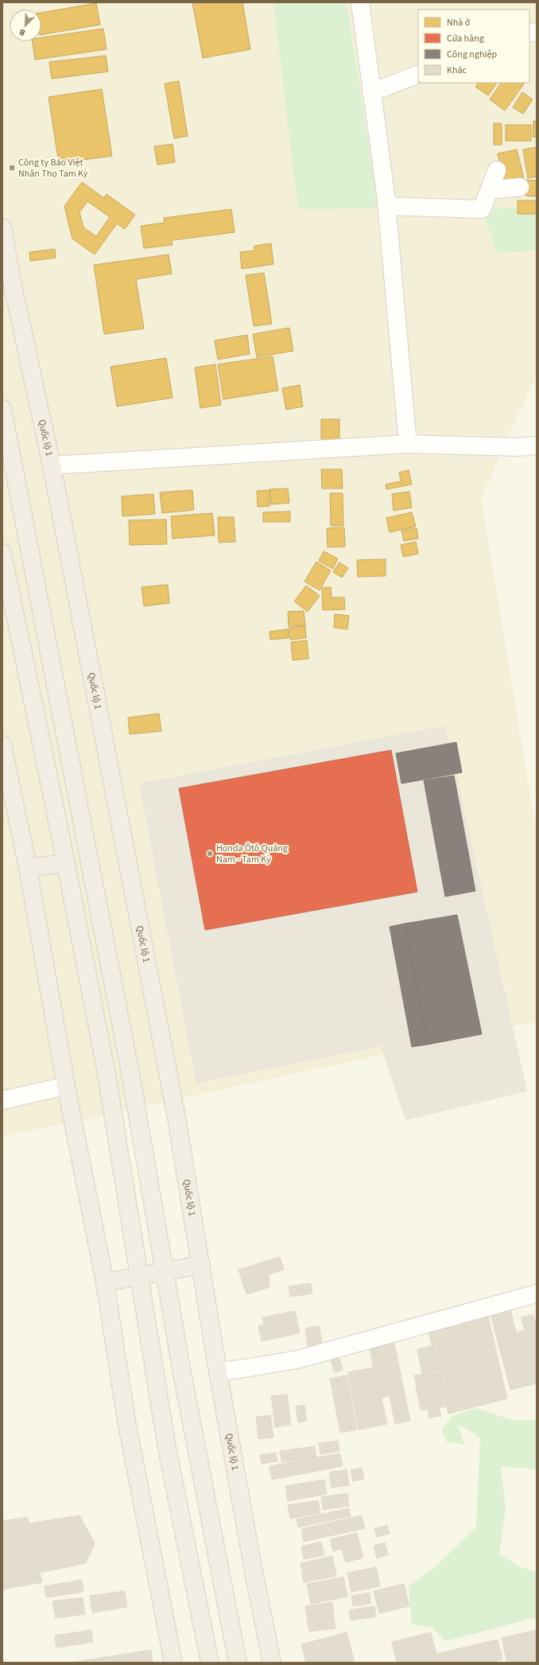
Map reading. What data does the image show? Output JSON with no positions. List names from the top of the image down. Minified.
{"streets":{"highway":["Quốc lộ 1"]},"places":{"transit":["Công ty Bảo Việt Nhân Thọ Tam Kỳ"],"other":["Honda Ôtô Quảng Nam - Tam Kỳ"]},"legend":["Nhà ở","Cửa hàng","Công nghiệp","Khác"],"north":"bottom left"}
